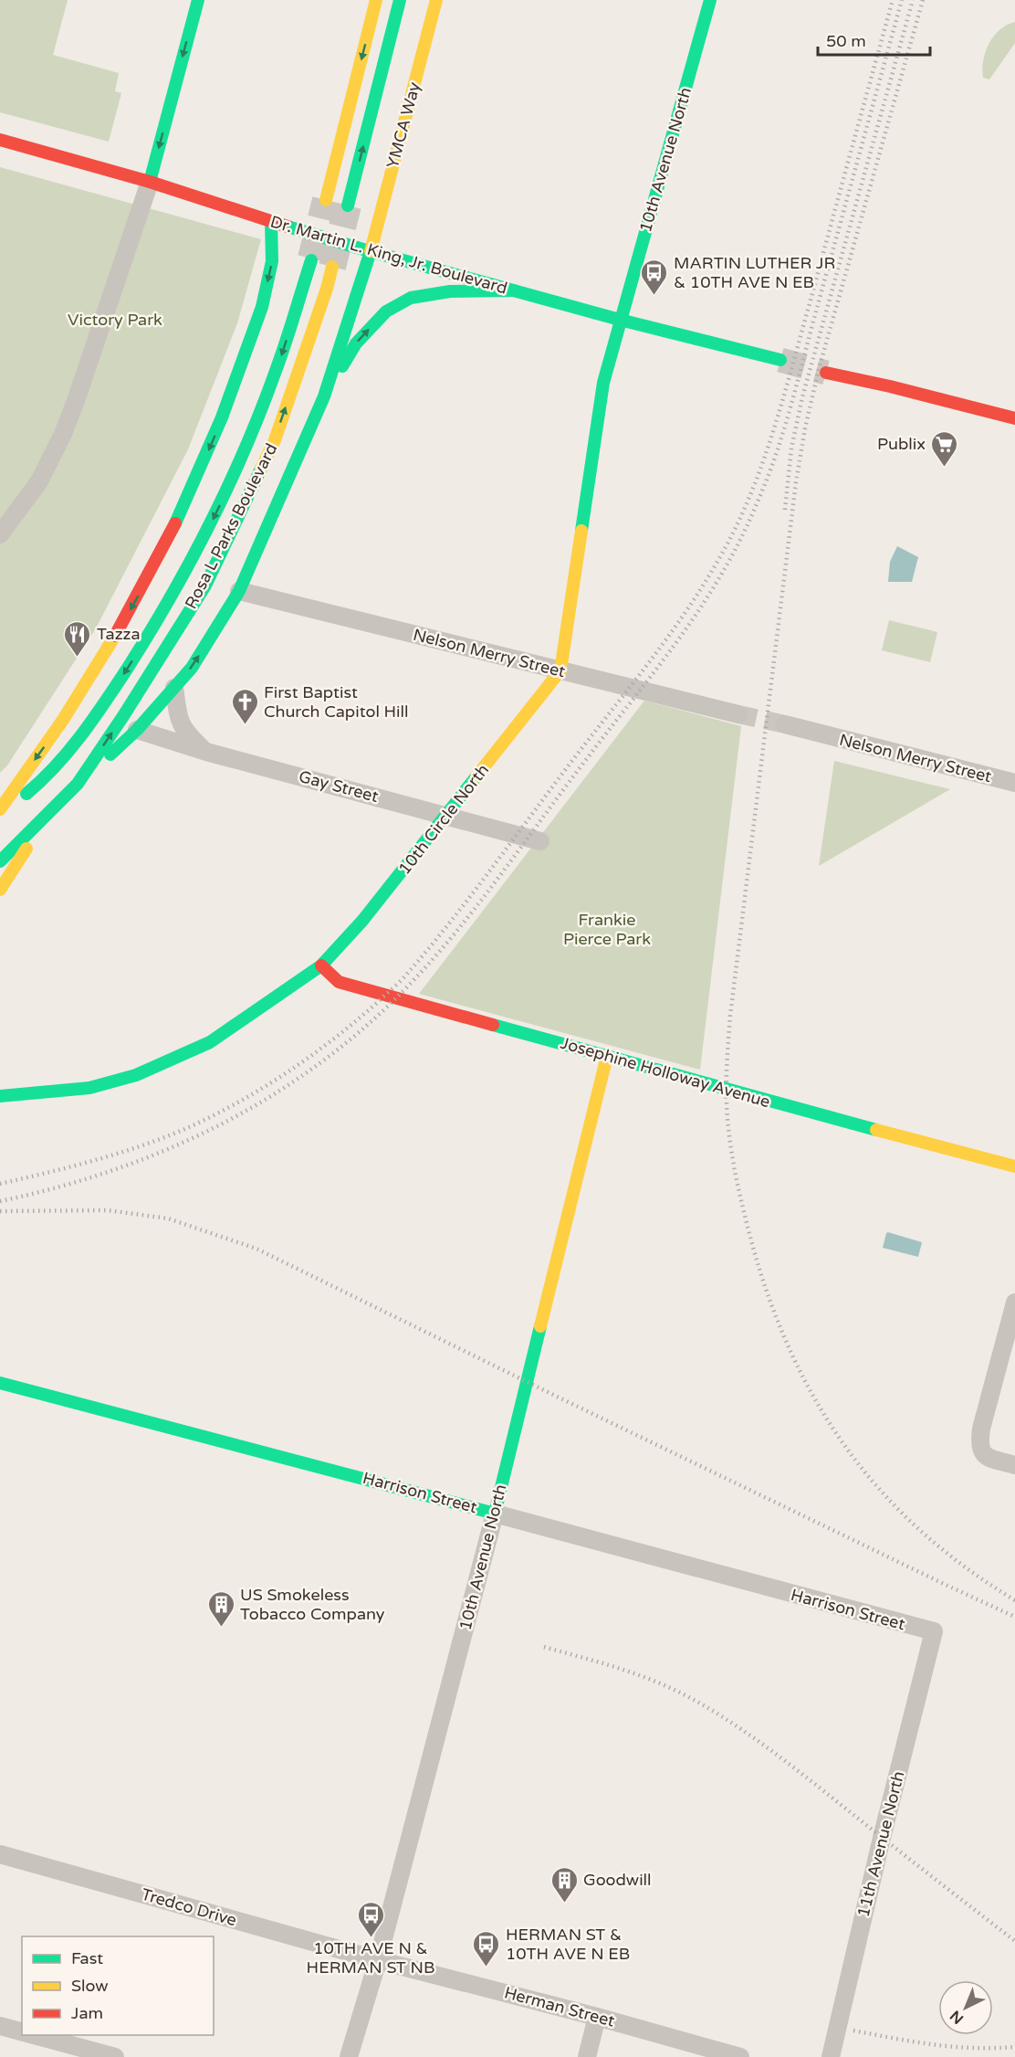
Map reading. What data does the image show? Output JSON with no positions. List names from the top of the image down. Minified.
{"streets":{"main road":["YMCA Way","10th Avenue North","Dr. Martin L. King, Jr. Boulevard","Rosa L Parks Boulevard","10th Circle North","Josephine Holloway Avenue","Harrison Street"],"street":["Nelson Merry Street","Gay Street","11th Avenue North","Tredco Drive","Herman Street"]},"crossings":[["YMCA Way","Dr. Martin L. King, Jr. Boulevard"],["10th Avenue North","Dr. Martin L. King, Jr. Boulevard"],["10th Avenue North","10th Circle North"],["10th Avenue North","Josephine Holloway Avenue"],["10th Avenue North","Harrison Street"],["10th Avenue North","Tredco Drive"],["10th Avenue North","Herman Street"],["Dr. Martin L. King, Jr. Boulevard","10th Circle North"],["Nelson Merry Street","10th Circle North"],["Gay Street","10th Circle North"],["10th Circle North","Josephine Holloway Avenue"],["Harrison Street","11th Avenue North"],["Tredco Drive","Herman Street"]],"parks":["Victory Park","Frankie Pierce Park"],"places":{"bus stop":["MARTIN LUTHER JR & 10TH AVE N EB","10TH AVE N & HERMAN ST NB","HERMAN ST & 10TH AVE N EB"],"supermarket":["Publix"],"restaurant":["Tazza"],"church":["First Baptist Church Capitol Hill"],"building":["US Smokeless Tobacco Company","Goodwill"]},"legend":["Fast","Slow","Jam"],"scale_bar":"50 m","north":"bottom left"}
